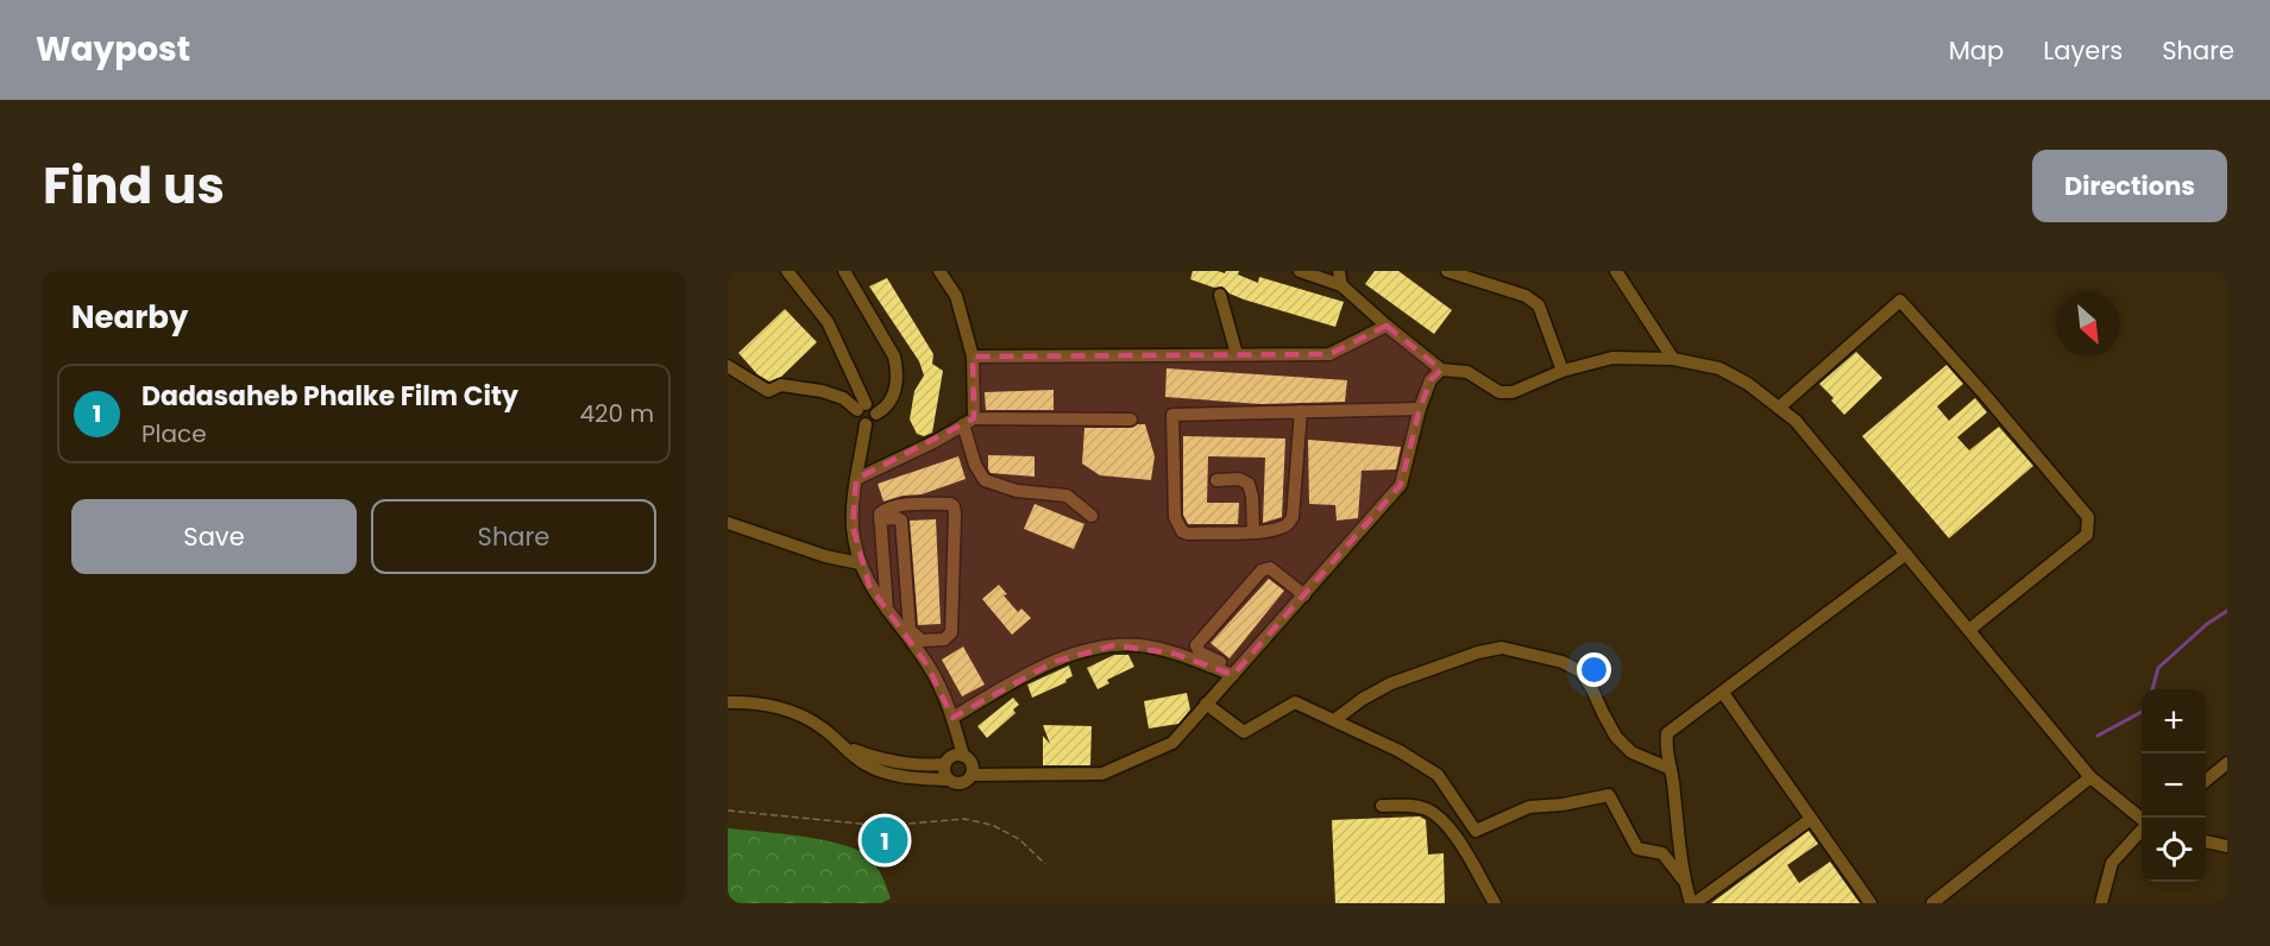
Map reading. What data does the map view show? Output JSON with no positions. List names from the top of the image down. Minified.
{"north":"bottom right","page":{"header":"Waypost","nav":["Map","Layers","Share"],"title":"Find us","buttons":["Directions",["Save","Share"]],"heading":"Nearby","list":[{"mark":"1","name":"Dadasaheb Phalke Film City","note":"Place","value":"420 m"}],"map_buttons":["+","−"],"pins":"1"}}
